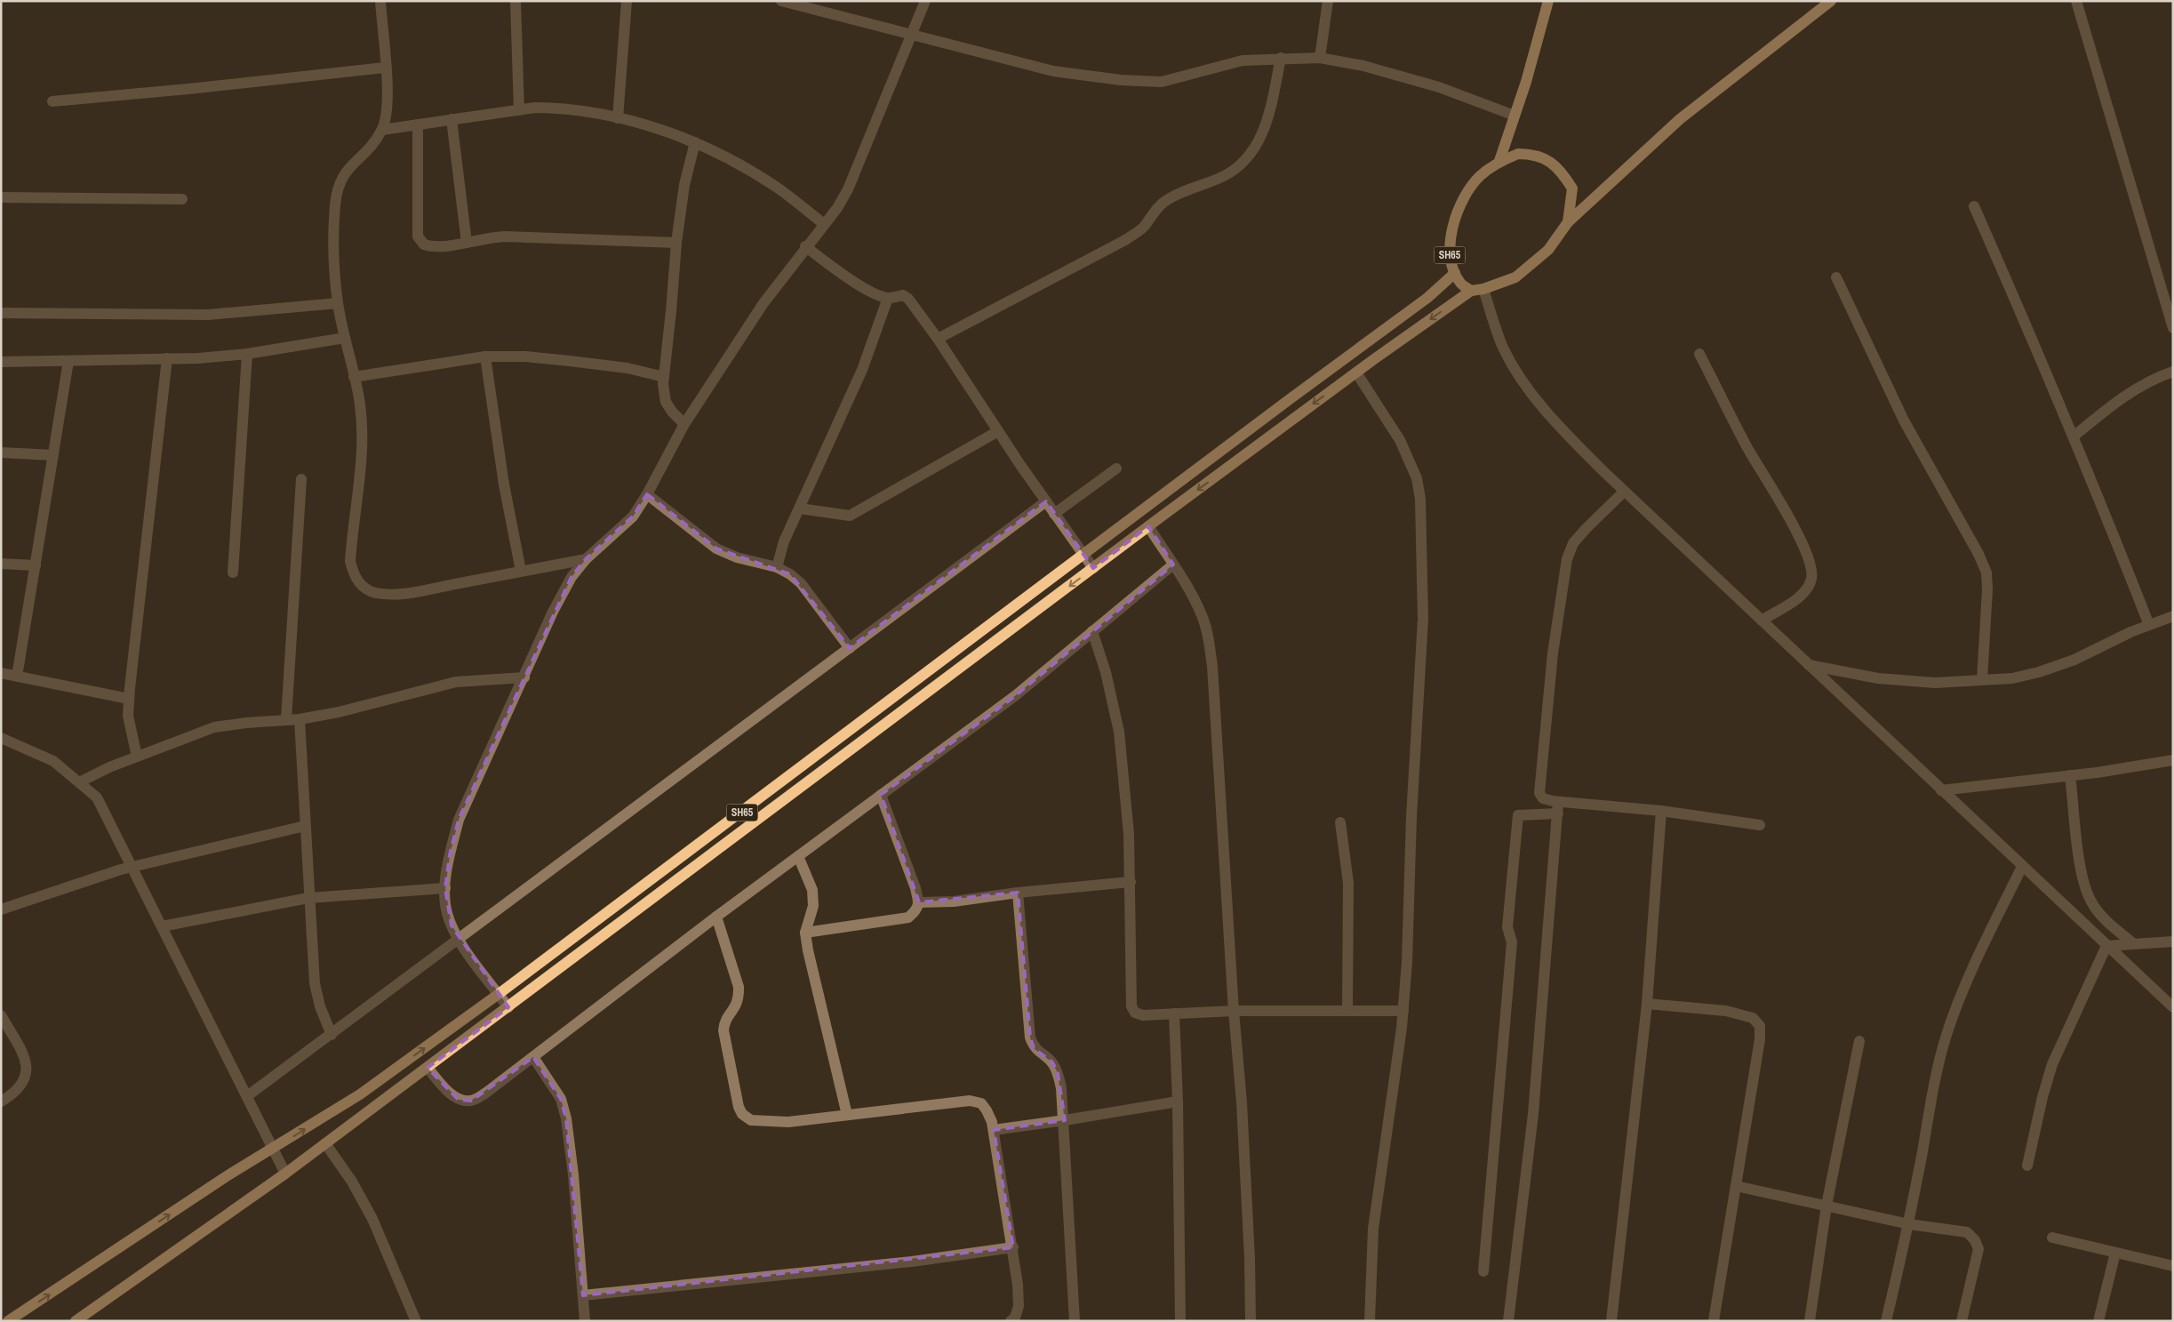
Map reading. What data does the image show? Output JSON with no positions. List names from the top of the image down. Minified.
{"streets":{"main road":["SH65"]}}
